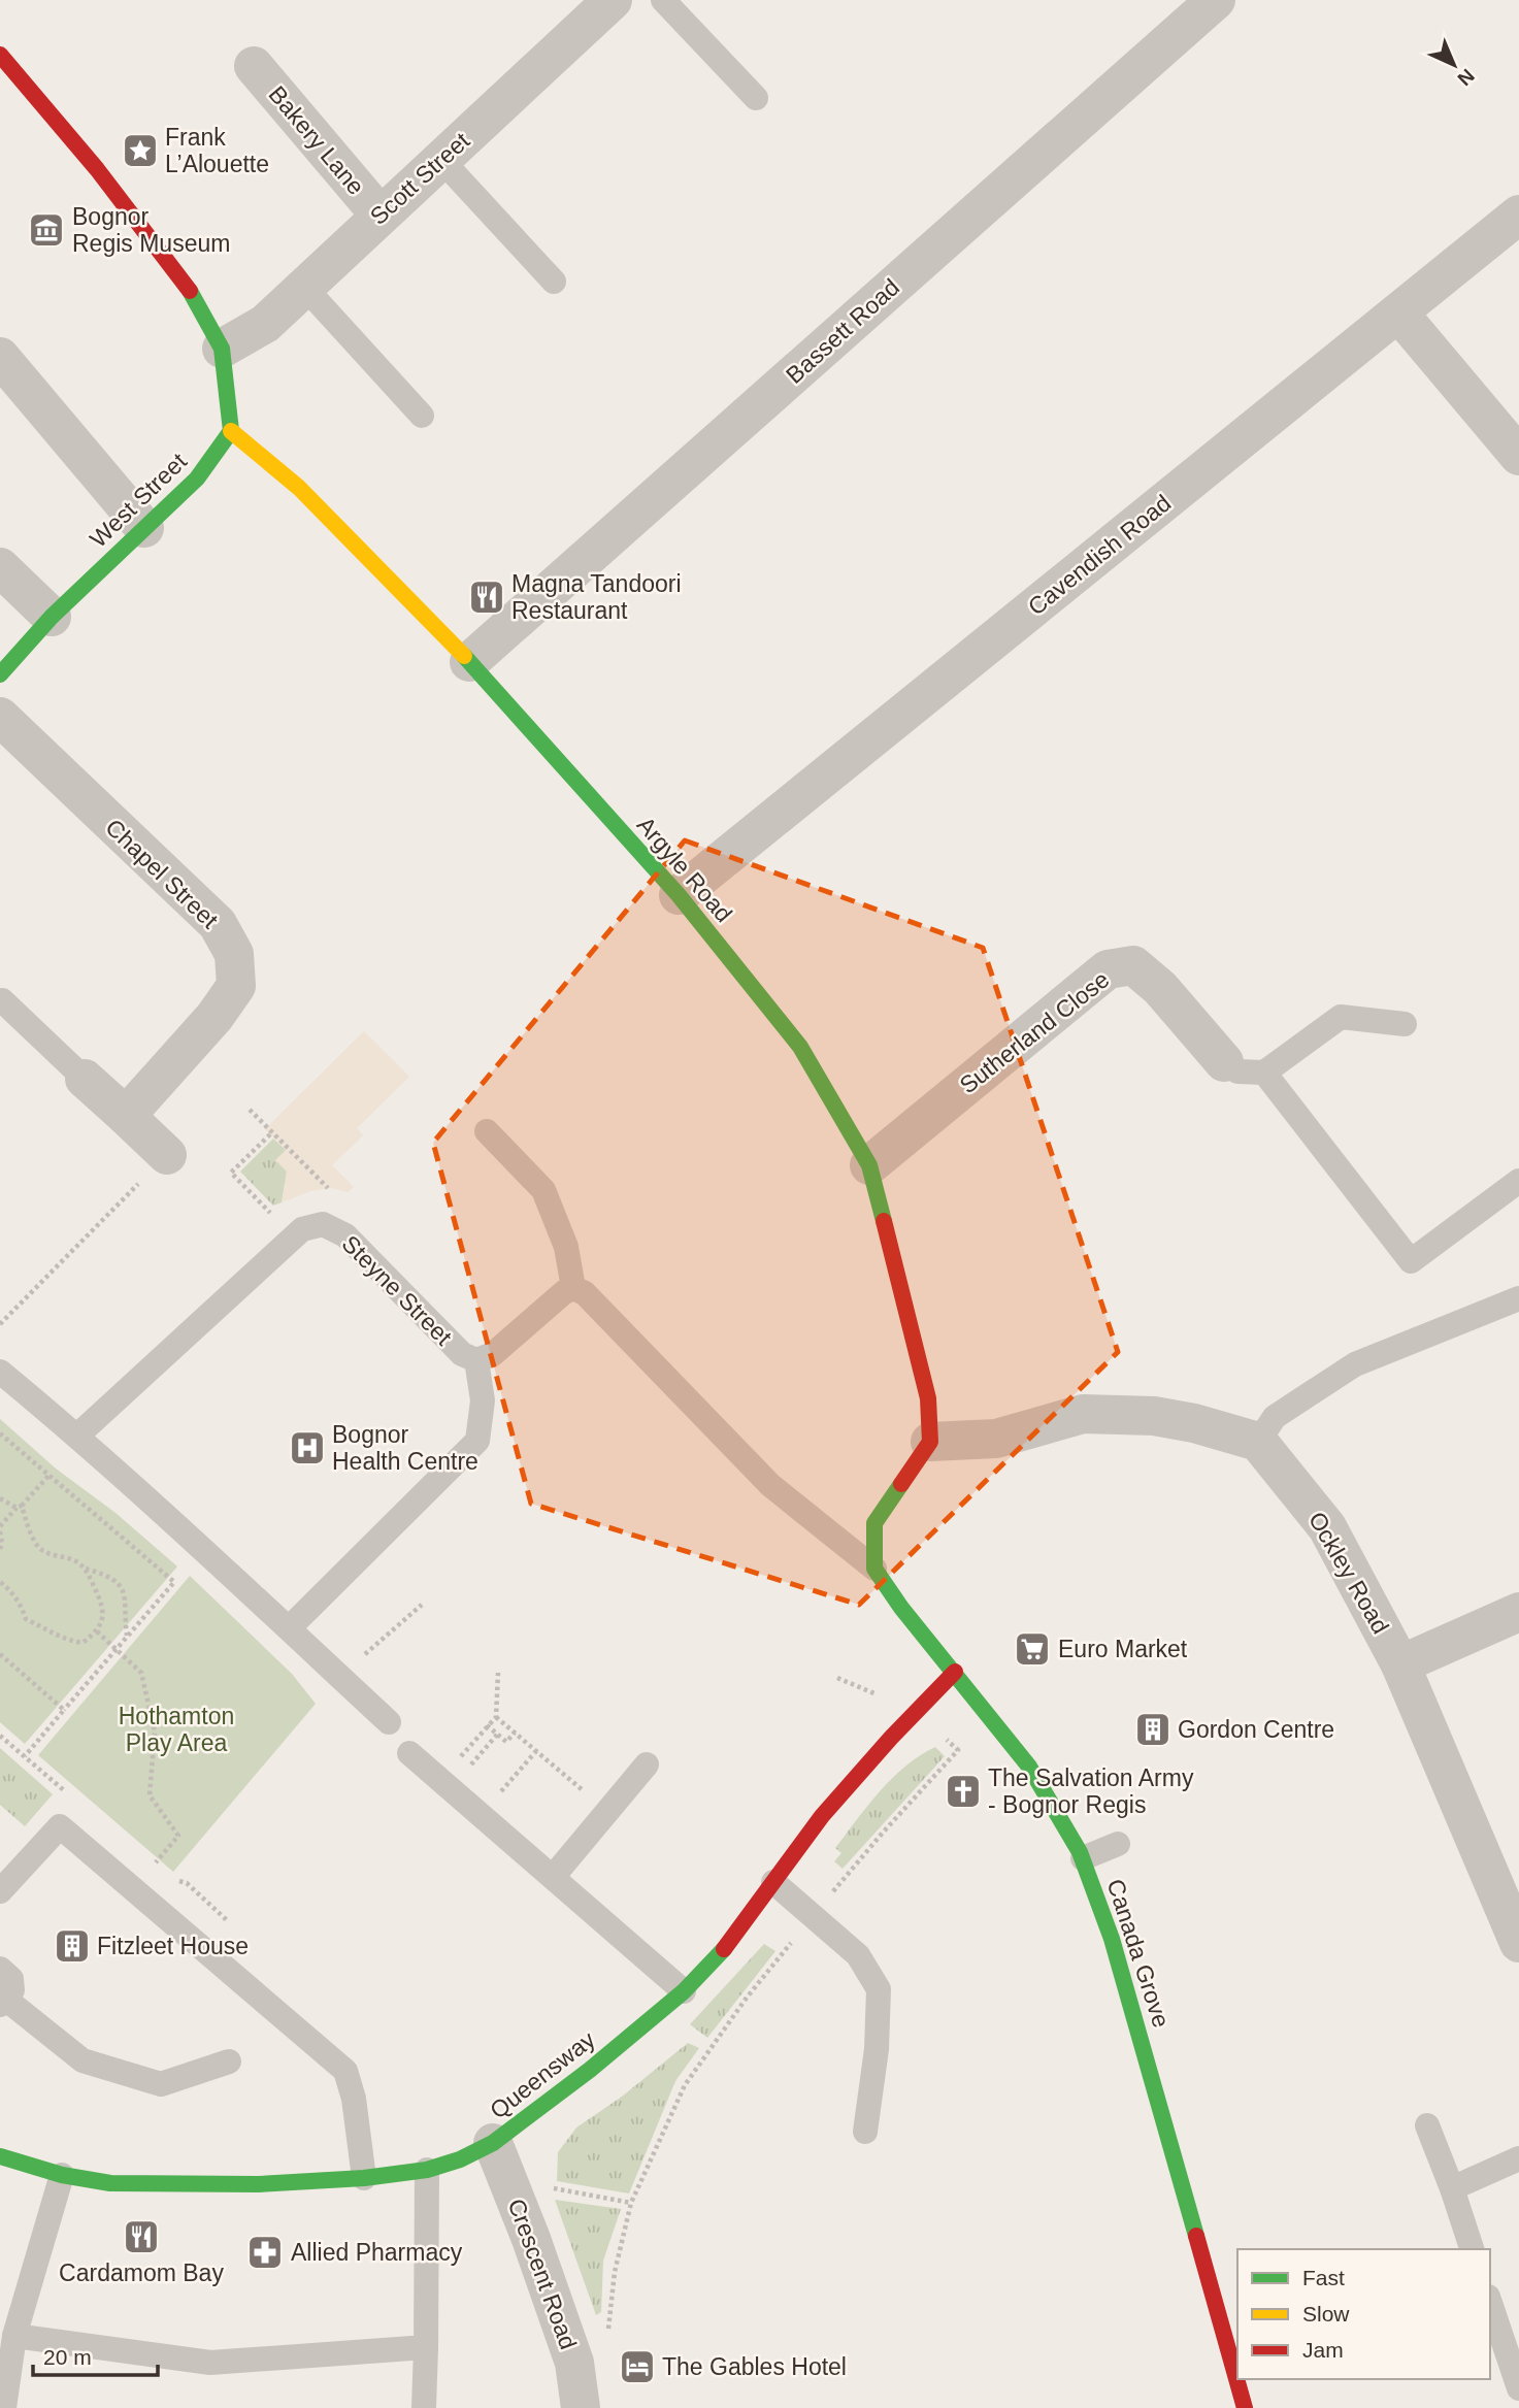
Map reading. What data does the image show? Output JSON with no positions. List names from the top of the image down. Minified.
{"streets":{"main road":["West Street","Argyle Road","Canada Grove","Queensway"],"street":["Bakery Lane","Scott Street","Bassett Road","Cavendish Road","Chapel Street","Sutherland Close","Ockley Road","Crescent Road"],"lane":["Steyne Street"]},"crossings":[["Bakery Lane","Scott Street"],["Bassett Road","Argyle Road"],["West Street","Argyle Road"],["Cavendish Road","Argyle Road"],["Argyle Road","Sutherland Close"],["Canada Grove","Queensway"],["Queensway","Crescent Road"]],"parks":["Hothamton Play Area"],"places":{"place":["Frank L’Alouette"],"museum":["Bognor Regis Museum"],"restaurant":["Magna Tandoori Restaurant","Cardamom Bay"],"hospital":["Bognor Health Centre"],"supermarket":["Euro Market"],"building":["Gordon Centre","Fitzleet House"],"church":["The Salvation Army - Bognor Regis"],"pharmacy":["Allied Pharmacy"],"hotel":["The Gables Hotel"]},"legend":["Fast","Slow","Jam"],"scale_bar":"20 m","north":"bottom right"}
